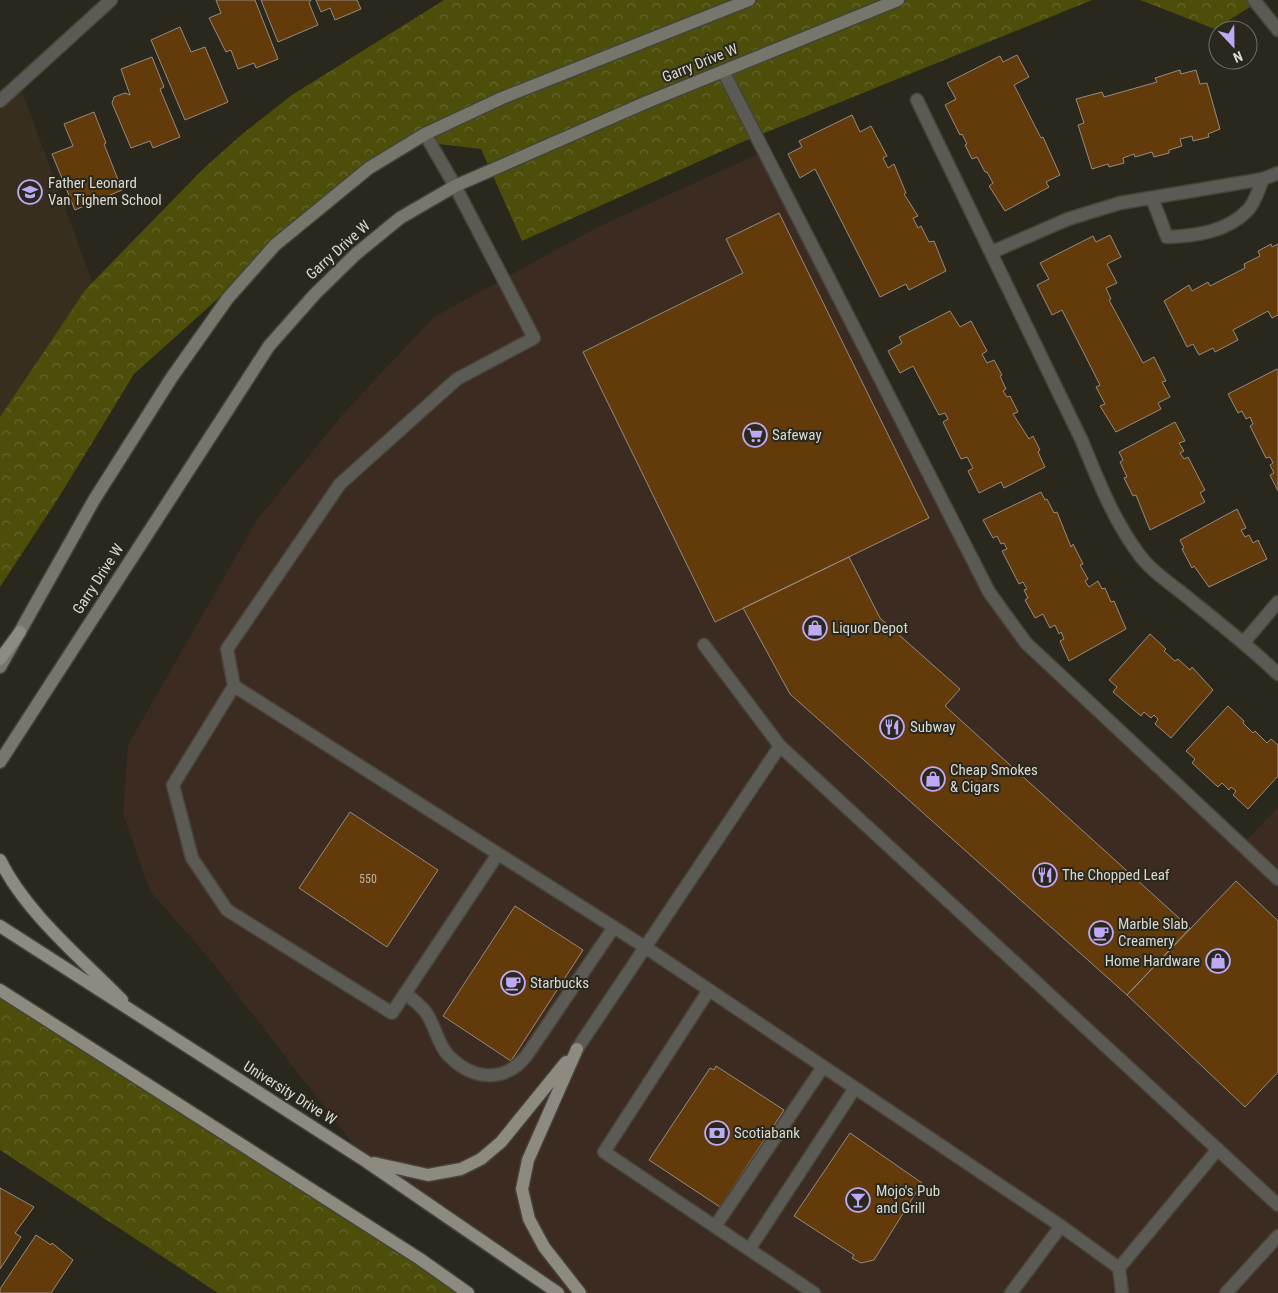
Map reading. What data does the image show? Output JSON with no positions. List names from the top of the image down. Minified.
{"streets":{"main road":["Garry Drive W","University Drive W"]},"places":{"school or university":["Father Leonard Van Tighem School"],"supermarket":["Safeway"],"shop":["Liquor Depot","Cheap Smokes & Cigars","Home Hardware"],"restaurant":["Subway","The Chopped Leaf"],"cafe":["Marble Slab Creamery","Starbucks"],"bank":["Scotiabank"],"bar":["Mojo's Pub and Grill"]},"house_numbers":["550"],"north":"bottom"}
